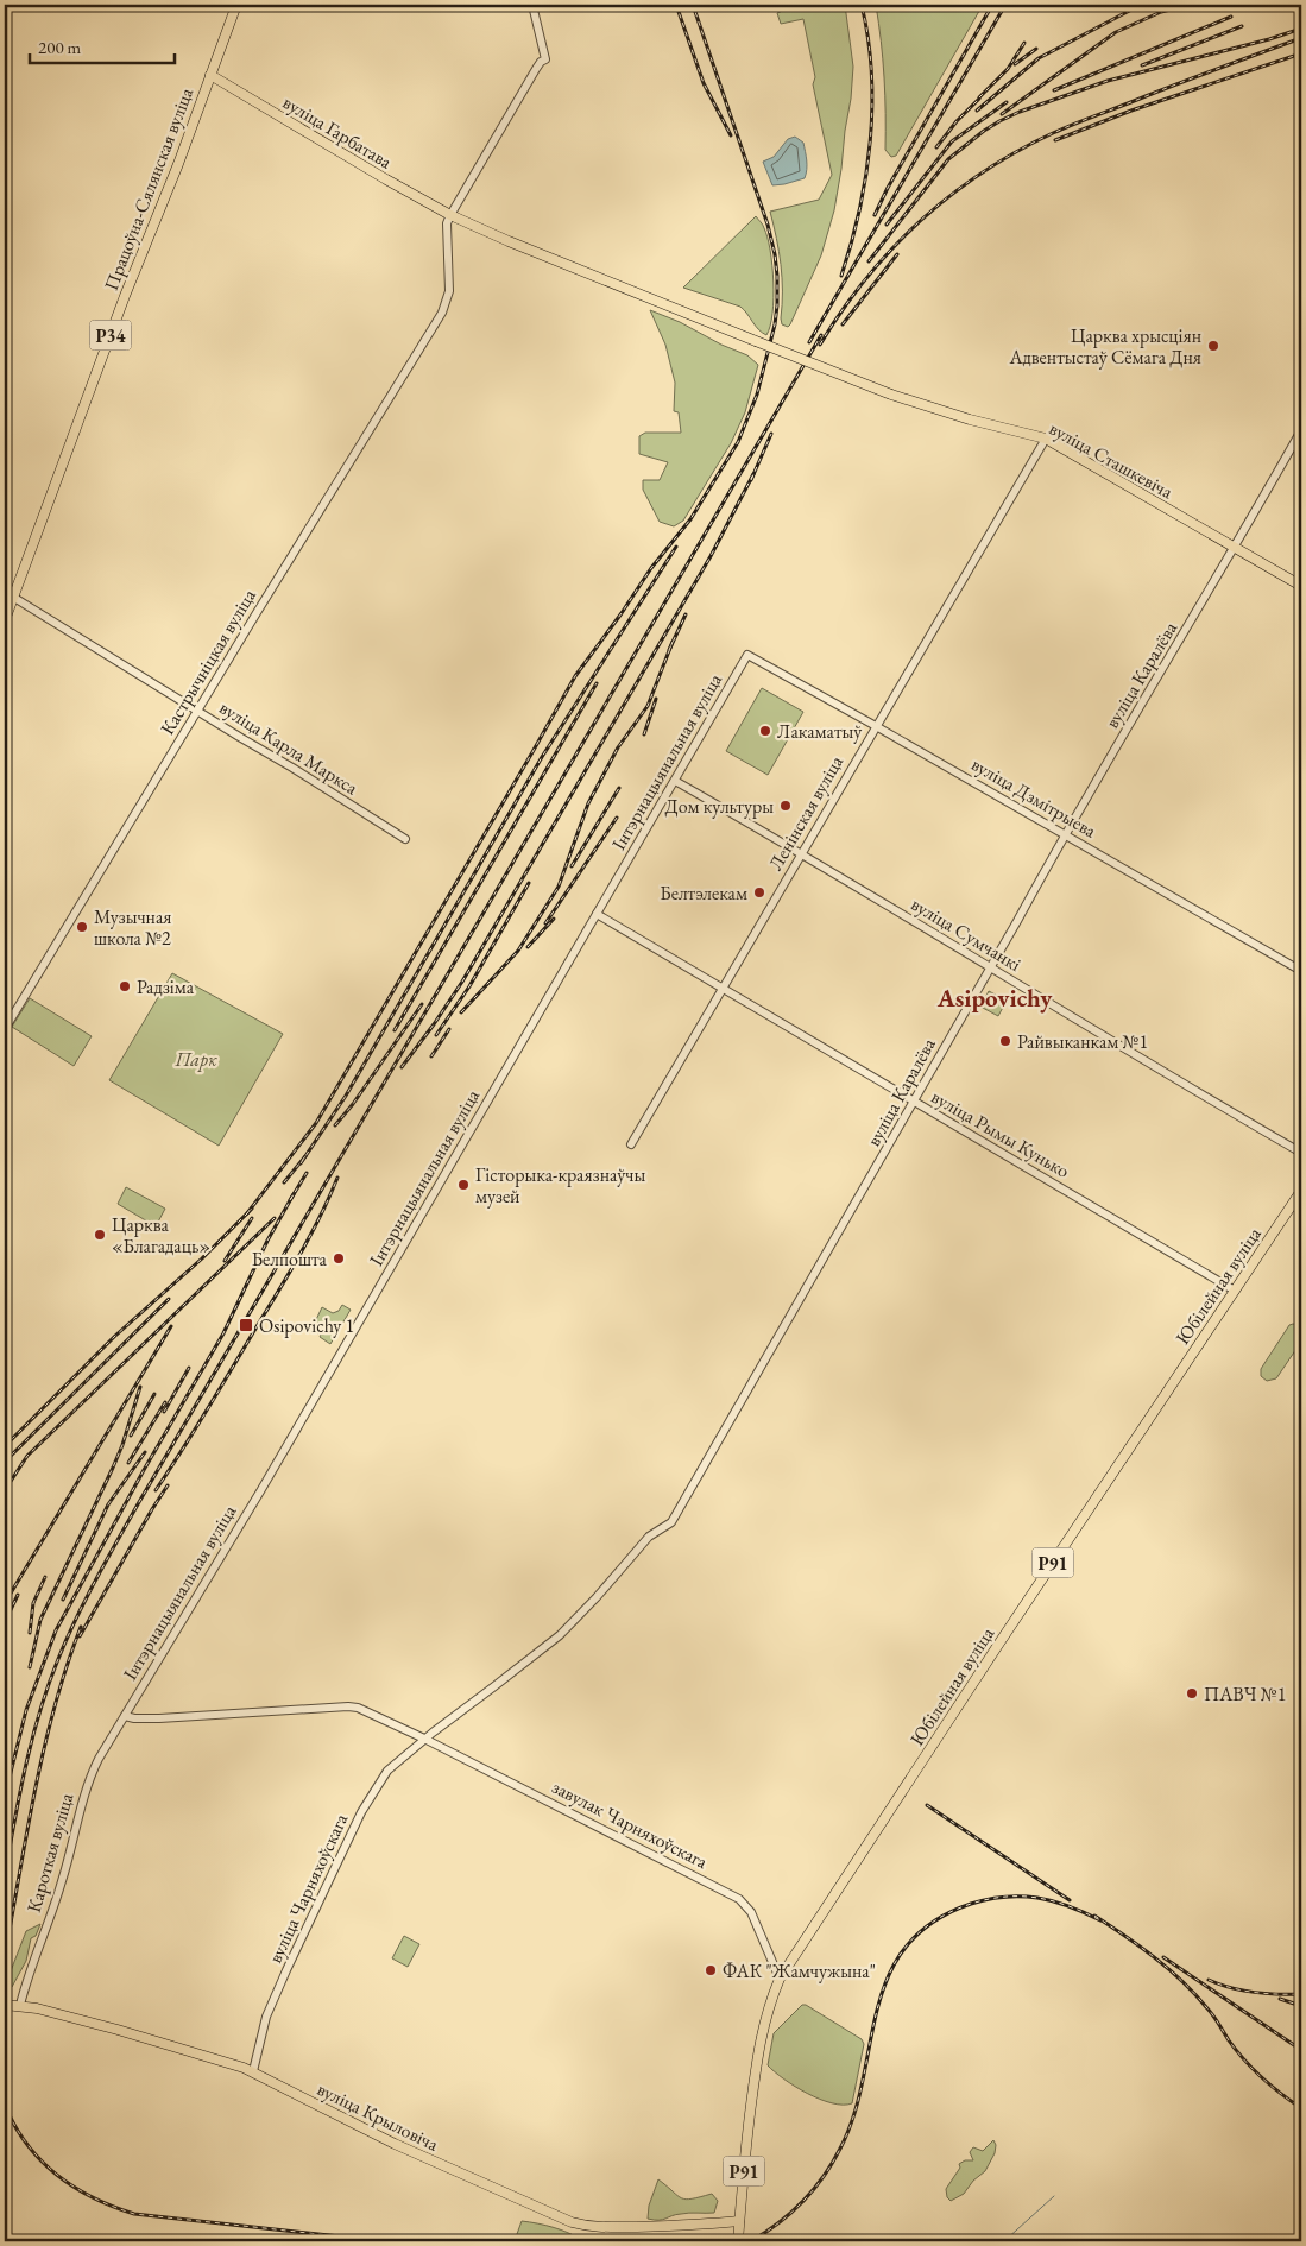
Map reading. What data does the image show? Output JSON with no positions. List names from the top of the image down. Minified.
{"streets":{"main road":["вуліца Гарбатава","Працоўна-Сялянская вуліца","Р34","вуліца Сташкевіча","Юбілейная вуліца","Р91","вуліца Крыловіча"],"street":["Кастрычніцкая вуліца","вуліца Каралёва","вуліца Карла Маркса","Інтэрнацыянальная вуліца","вуліца Дзмітрыева","Ленінская вуліца","вуліца Сумчанкі","вуліца Рымы Кунько","завулак Чарняхоўскага","Кароткая вуліца","вуліца Чарняхоўскага"]},"crossings":[["вуліца Гарбатава","Працоўна-Сялянская вуліца"],["вуліца Гарбатава","вуліца Сташкевіча"],["вуліца Гарбатава","Кастрычніцкая вуліца"],["Працоўна-Сялянская вуліца","вуліца Карла Маркса"],["вуліца Сташкевіча","вуліца Каралёва"],["вуліца Сташкевіча","Ленінская вуліца"],["Кастрычніцкая вуліца","вуліца Карла Маркса"],["вуліца Каралёва","вуліца Дзмітрыева"],["вуліца Каралёва","вуліца Сумчанкі"],["вуліца Каралёва","вуліца Рымы Кунько"],["вуліца Каралёва","вуліца Чарняхоўскага"],["Інтэрнацыянальная вуліца","вуліца Дзмітрыева"],["Інтэрнацыянальная вуліца","вуліца Сумчанкі"],["Інтэрнацыянальная вуліца","вуліца Рымы Кунько"],["Інтэрнацыянальная вуліца","Кароткая вуліца"],["вуліца Дзмітрыева","Ленінская вуліца"],["Ленінская вуліца","вуліца Сумчанкі"],["Ленінская вуліца","вуліца Рымы Кунько"],["вуліца Рымы Кунько","Юбілейная вуліца"],["Юбілейная вуліца","завулак Чарняхоўскага"],["Юбілейная вуліца","вуліца Крыловіча"],["завулак Чарняхоўскага","вуліца Чарняхоўскага"],["Кароткая вуліца","вуліца Крыловіча"],["вуліца Чарняхоўскага","вуліца Крыловіча"]],"districts":["Asipovichy"],"parks":["Парк"],"places":{"other":["Царква хрысціян Адвентыстаў Сёмага Дня","Лакаматыў","Дом культуры","Белтэлекам","Музычная школа №2","Радзіма","Райвыканкам №1","Гісторыка-краязнаўчы музей","Царква «Благадаць»","Белпошта","ПАВЧ №1","ФАК \"Жамчужына\""],"transit":["Osipovichy 1"]},"scale_bar":"200 m"}
